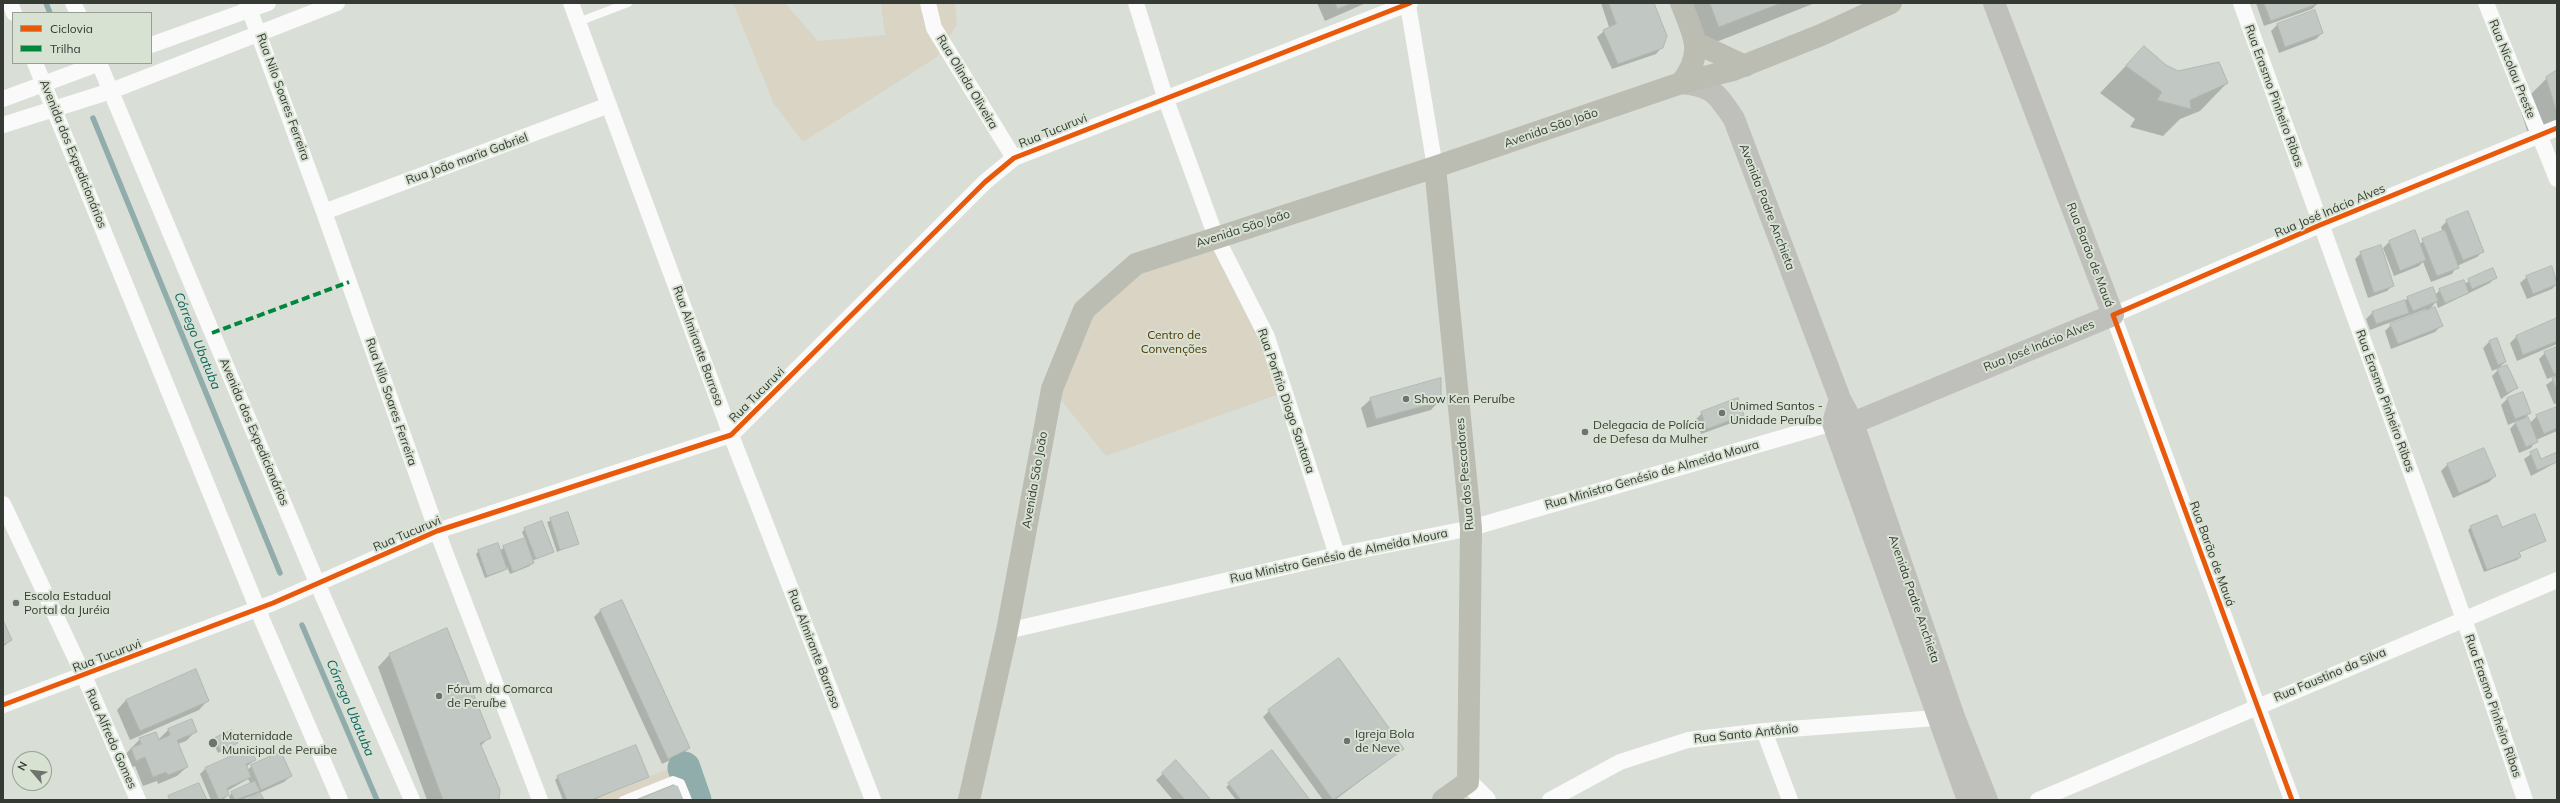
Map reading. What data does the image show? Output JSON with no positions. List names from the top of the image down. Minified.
{"streets":{"main road":["Avenida São João","Avenida Padre Anchieta","Rua José Inácio Alves","Rua Barão de Mauá","Rua dos Pescadores"],"street":["Rua Nicolau Preste","Rua Olinda Oliveira","Rua Erasmo Pinheiro Ribas","Rua Nilo Soares Ferreira","Rua Tucuruvi","Avenida dos Expedicionários","Rua João maria Gabriel","Rua Almirante Barroso","Rua Porfirio Diogo Santana","Rua Ministro Genésio de Almeida Moura","Rua Faustino da Silva","Rua Santo Antônio","Rua Alfredo Gomes"]},"crossings":[["Rua Nicolau Preste","Rua José Inácio Alves"],["Rua Olinda Oliveira","Rua Tucuruvi"],["Rua Erasmo Pinheiro Ribas","Rua José Inácio Alves"],["Rua Erasmo Pinheiro Ribas","Rua Faustino da Silva"],["Rua Nilo Soares Ferreira","Rua Tucuruvi"],["Rua Nilo Soares Ferreira","Rua João maria Gabriel"],["Avenida São João","Avenida Padre Anchieta"],["Avenida São João","Rua Porfirio Diogo Santana"],["Avenida São João","Rua dos Pescadores"],["Avenida São João","Rua Ministro Genésio de Almeida Moura"],["Rua Tucuruvi","Avenida dos Expedicionários"],["Rua Tucuruvi","Rua Almirante Barroso"],["Rua Tucuruvi","Rua Porfirio Diogo Santana"],["Rua Tucuruvi","Rua Alfredo Gomes"],["Rua João maria Gabriel","Rua Almirante Barroso"],["Avenida Padre Anchieta","Rua José Inácio Alves"],["Avenida Padre Anchieta","Rua Ministro Genésio de Almeida Moura"],["Avenida Padre Anchieta","Rua Santo Antônio"],["Rua José Inácio Alves","Rua Barão de Mauá"],["Rua José Inácio Alves","Rua Ministro Genésio de Almeida Moura"],["Rua Barão de Mauá","Rua Faustino da Silva"],["Rua Porfirio Diogo Santana","Rua Ministro Genésio de Almeida Moura"],["Rua dos Pescadores","Rua Ministro Genésio de Almeida Moura"]],"water":["Córrego Ubatuba"],"parks":["Centro de Convenções"],"places":["Show Ken Peruíbe","Unimed Santos - Unidade Peruíbe","Delegacia de Polícia de Defesa da Mulher","Escola Estadual Portal da Juréia","Fórum da Comarca de Peruíbe","Igreja Bola de Neve","Maternidade Municipal de Peruibe"],"legend":["Ciclovia","Trilha"],"north":"top left"}
